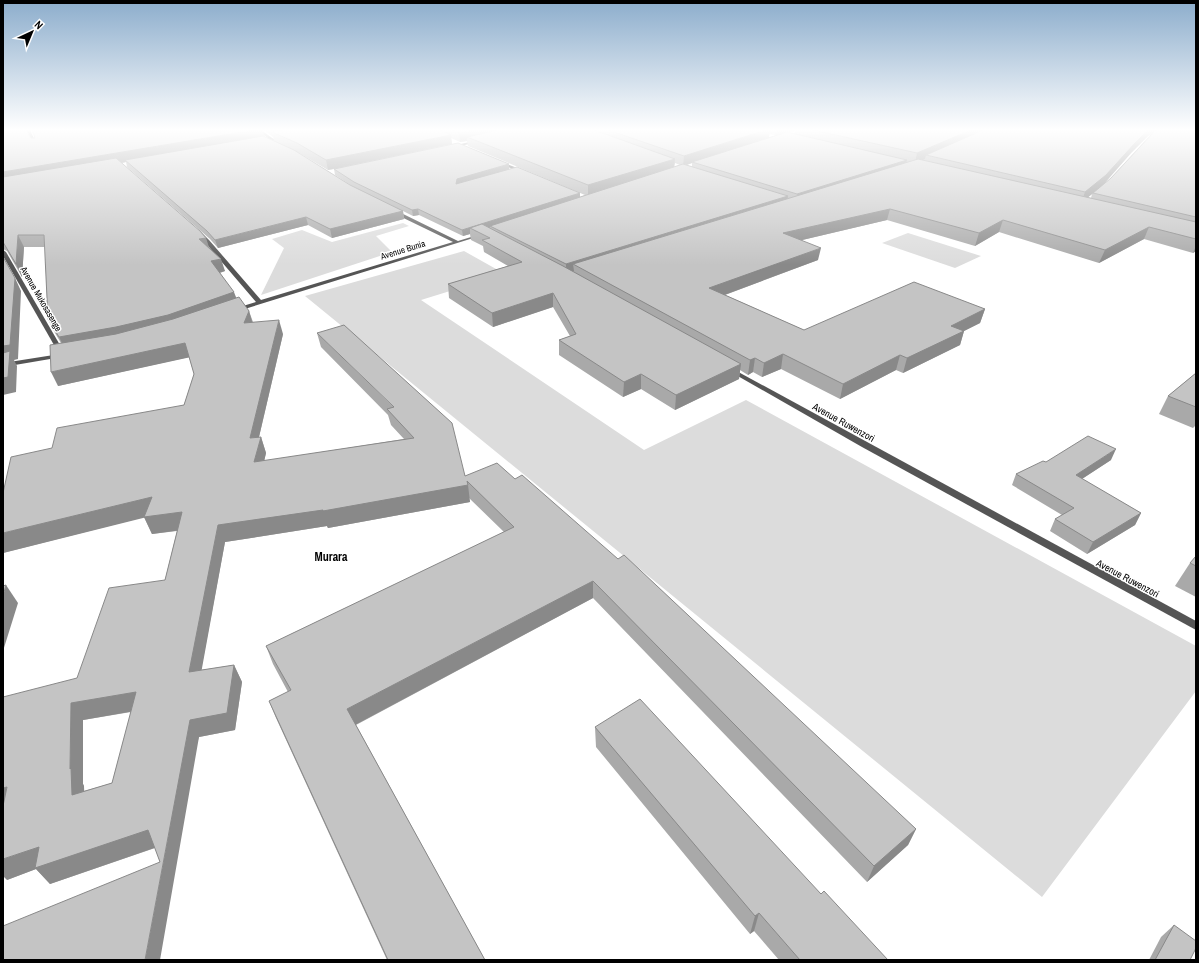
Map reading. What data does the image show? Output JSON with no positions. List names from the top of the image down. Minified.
{"streets":{"street":["Avenue Bunia","Avenue Mukosasenge","Avenue Ruwenzori"]},"districts":["Murara"],"north":"top right"}
